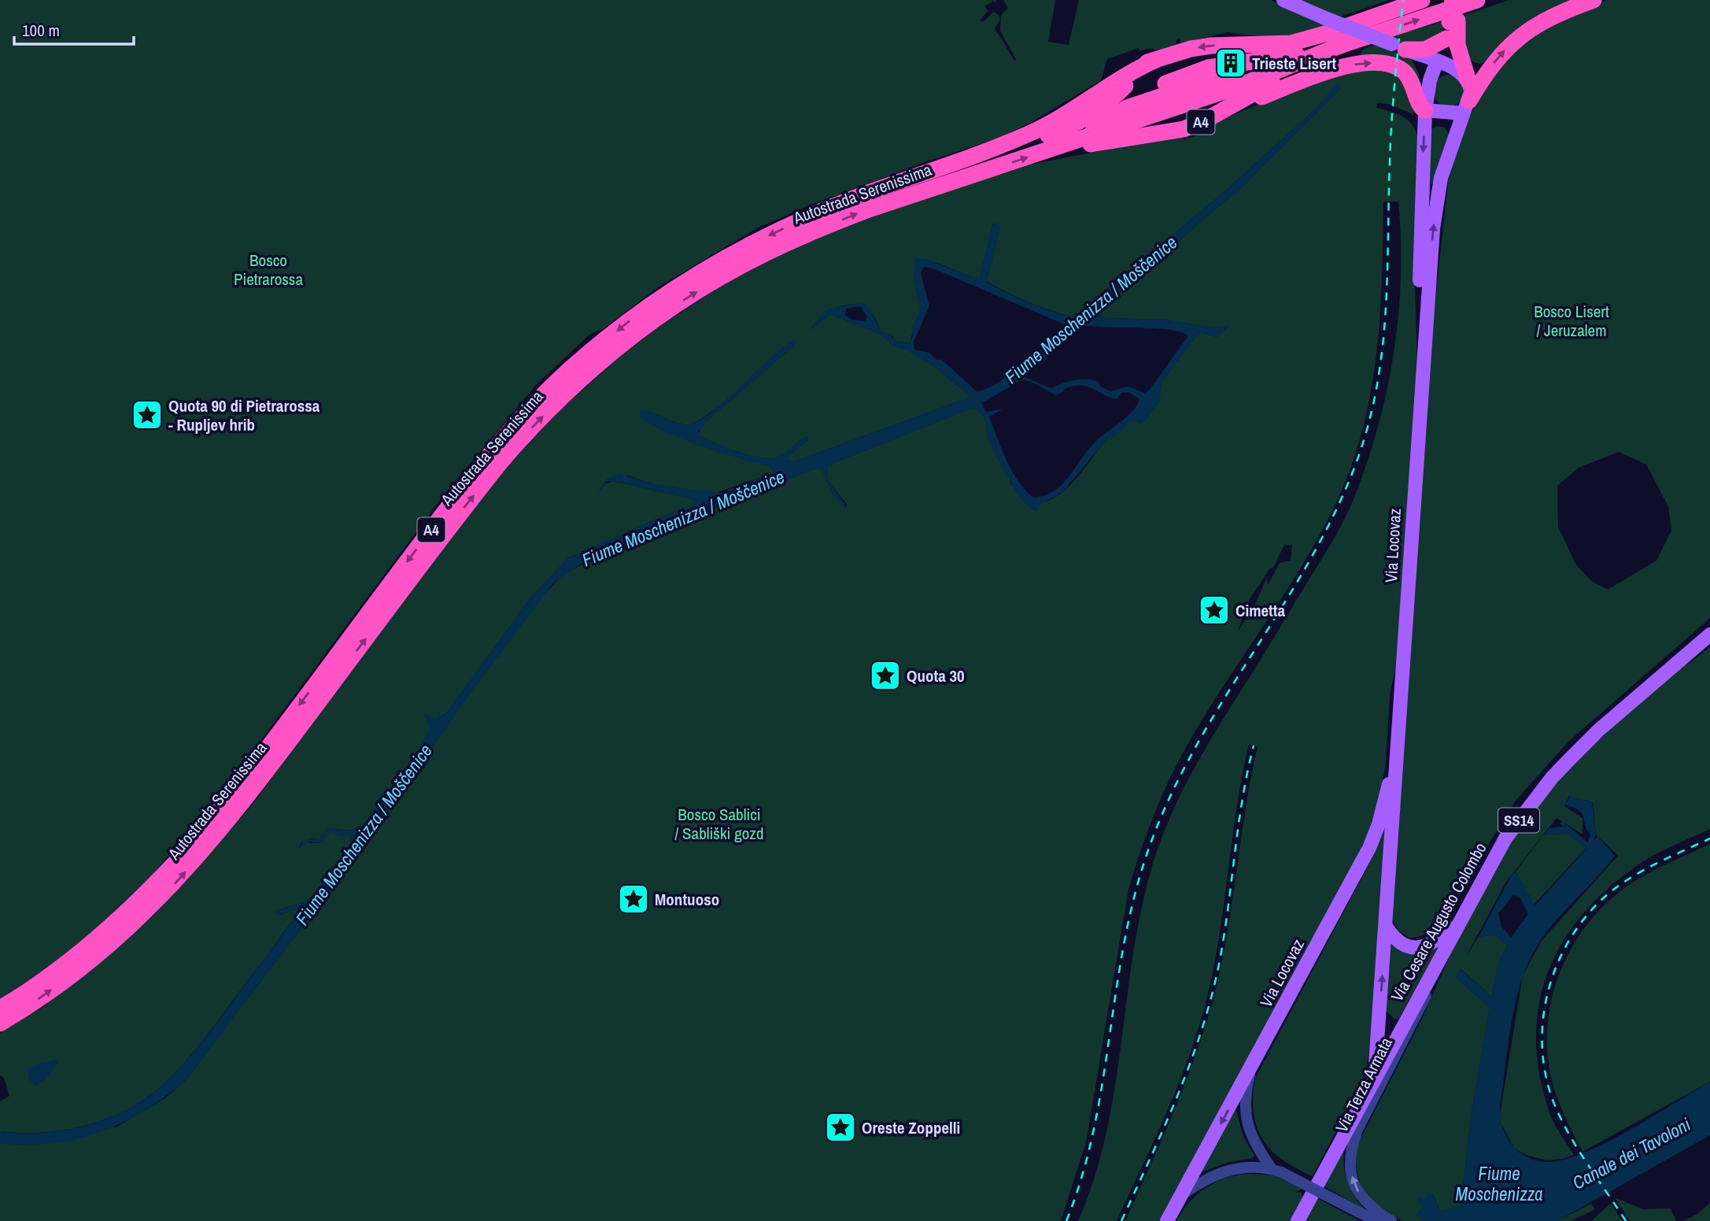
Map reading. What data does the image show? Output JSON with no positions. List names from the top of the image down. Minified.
{"streets":{"highway":["A4","Autostrada Serenissima"],"main road":["Via Locovaz","SS14","Via Cesare Augusto Colombo"],"street":["Via Terza Armata"]},"crossings":[["A4","Autostrada Serenissima"],["Via Locovaz","Via Cesare Augusto Colombo"],["Via Cesare Augusto Colombo","Via Terza Armata"]],"one_way":["Via Terza Armata"],"water":["Fiume Moschenizza / Moščenice","Canale dei Tavoloni","Fiume Moschenizza"],"parks":["Bosco Pietrarossa","Bosco Lisert / Jeruzalem","Bosco Sablici / Sabliški gozd"],"places":{"building":["Trieste Lisert"],"place":["Quota 90 di Pietrarossa - Rupljev hrib","Cimetta","Quota 30","Montuoso","Oreste Zoppelli"]},"scale_bar":"100 m"}
